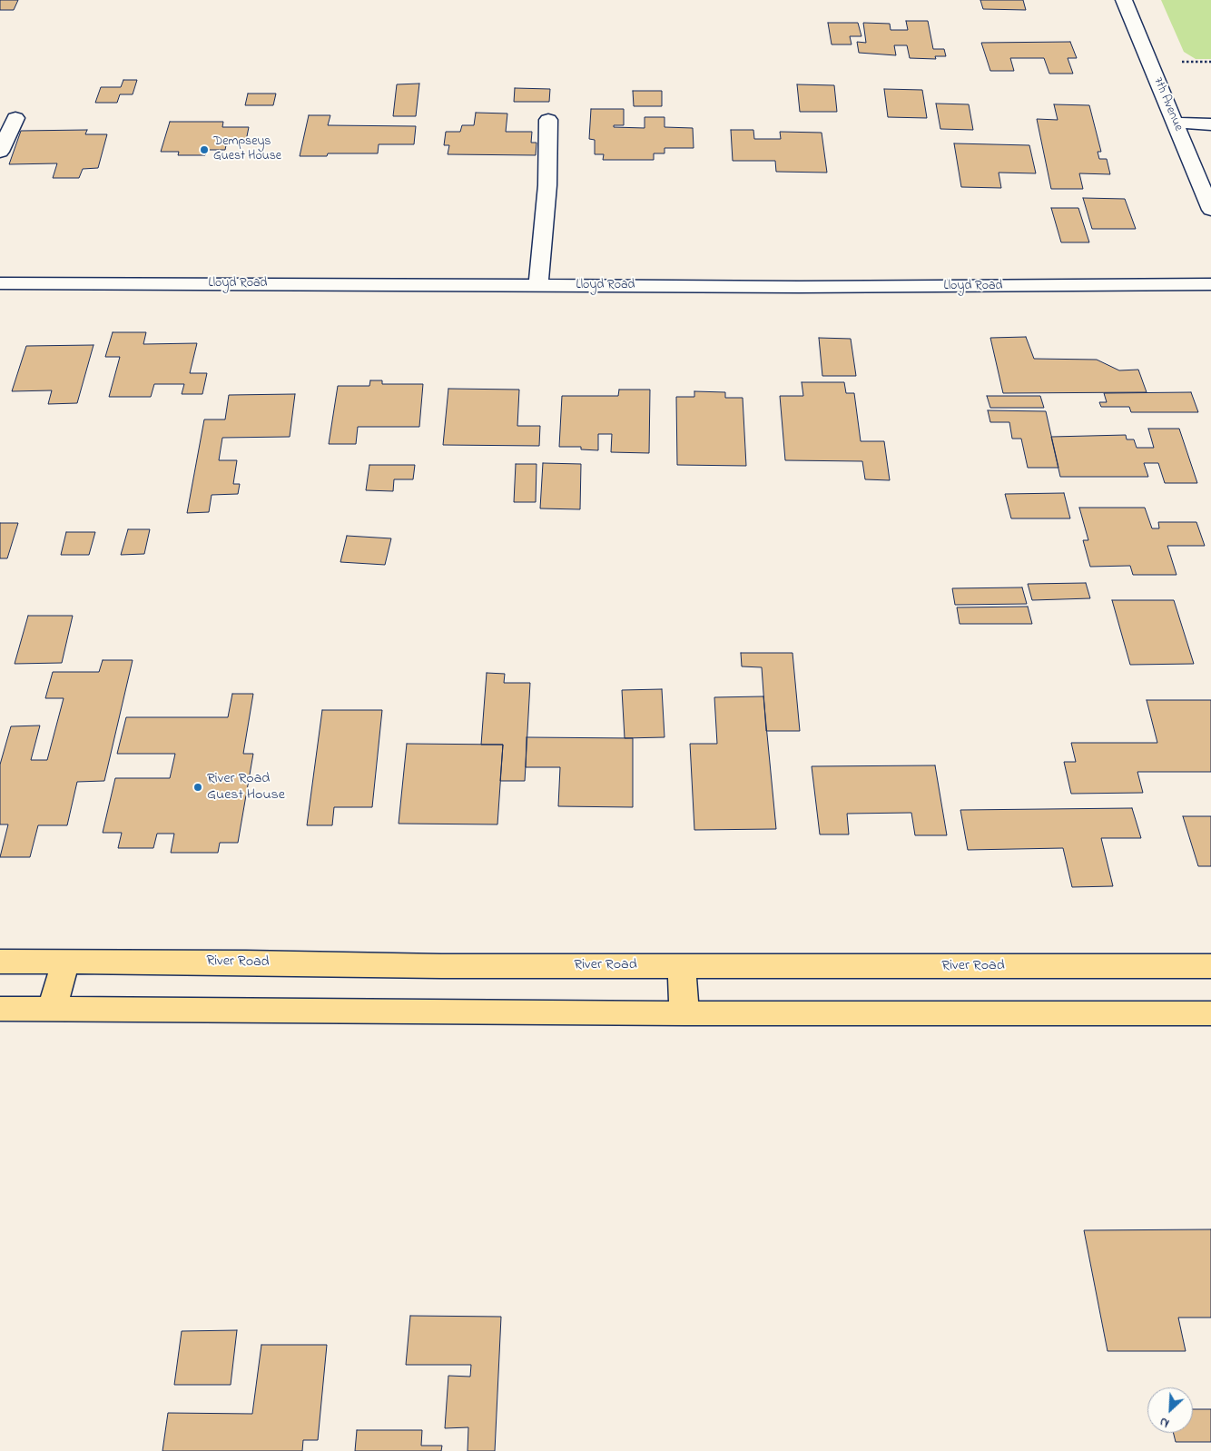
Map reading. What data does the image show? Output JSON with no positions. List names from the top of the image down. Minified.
{"streets":{"main road":["River Road"],"street":["7th Avenue","Lloyd Road"]},"places":["Dempseys Guest House","River Road Guest House"],"north":"bottom left"}
